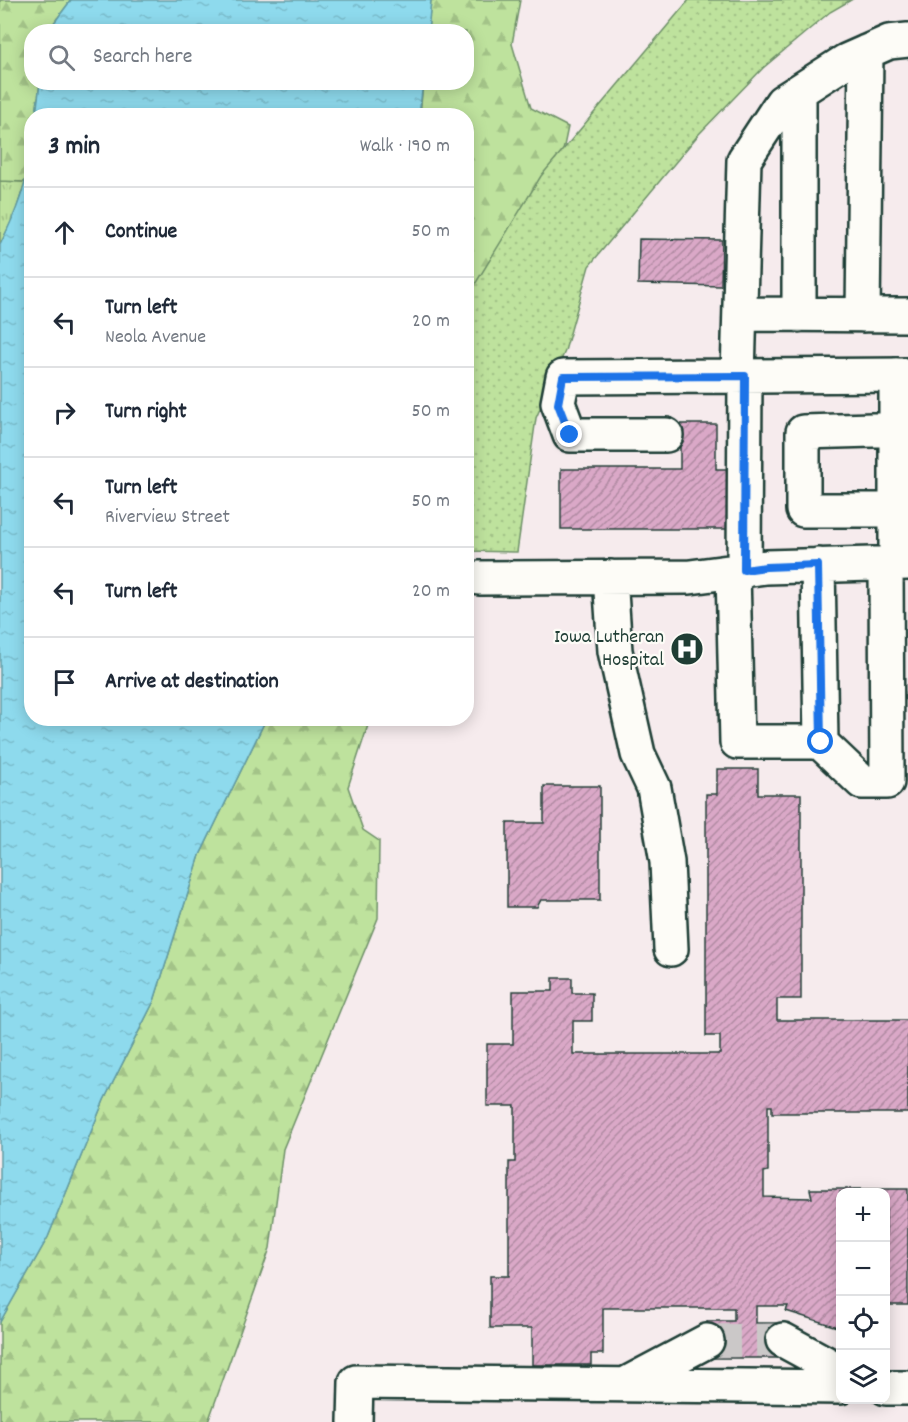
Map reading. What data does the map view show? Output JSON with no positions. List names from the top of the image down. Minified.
{"places":{"hospital":["Iowa Lutheran Hospital"]},"page":{"search":"Search here","heading":["3 min","Walk · 190 m"],"list":[["Continue","50 m"],["Turn left","Neola Avenue","20 m"],["Turn right","50 m"],["Turn left","Riverview Street","50 m"],["Turn left","20 m"],"Arrive at destination"],"map_buttons":["+","−"]}}
